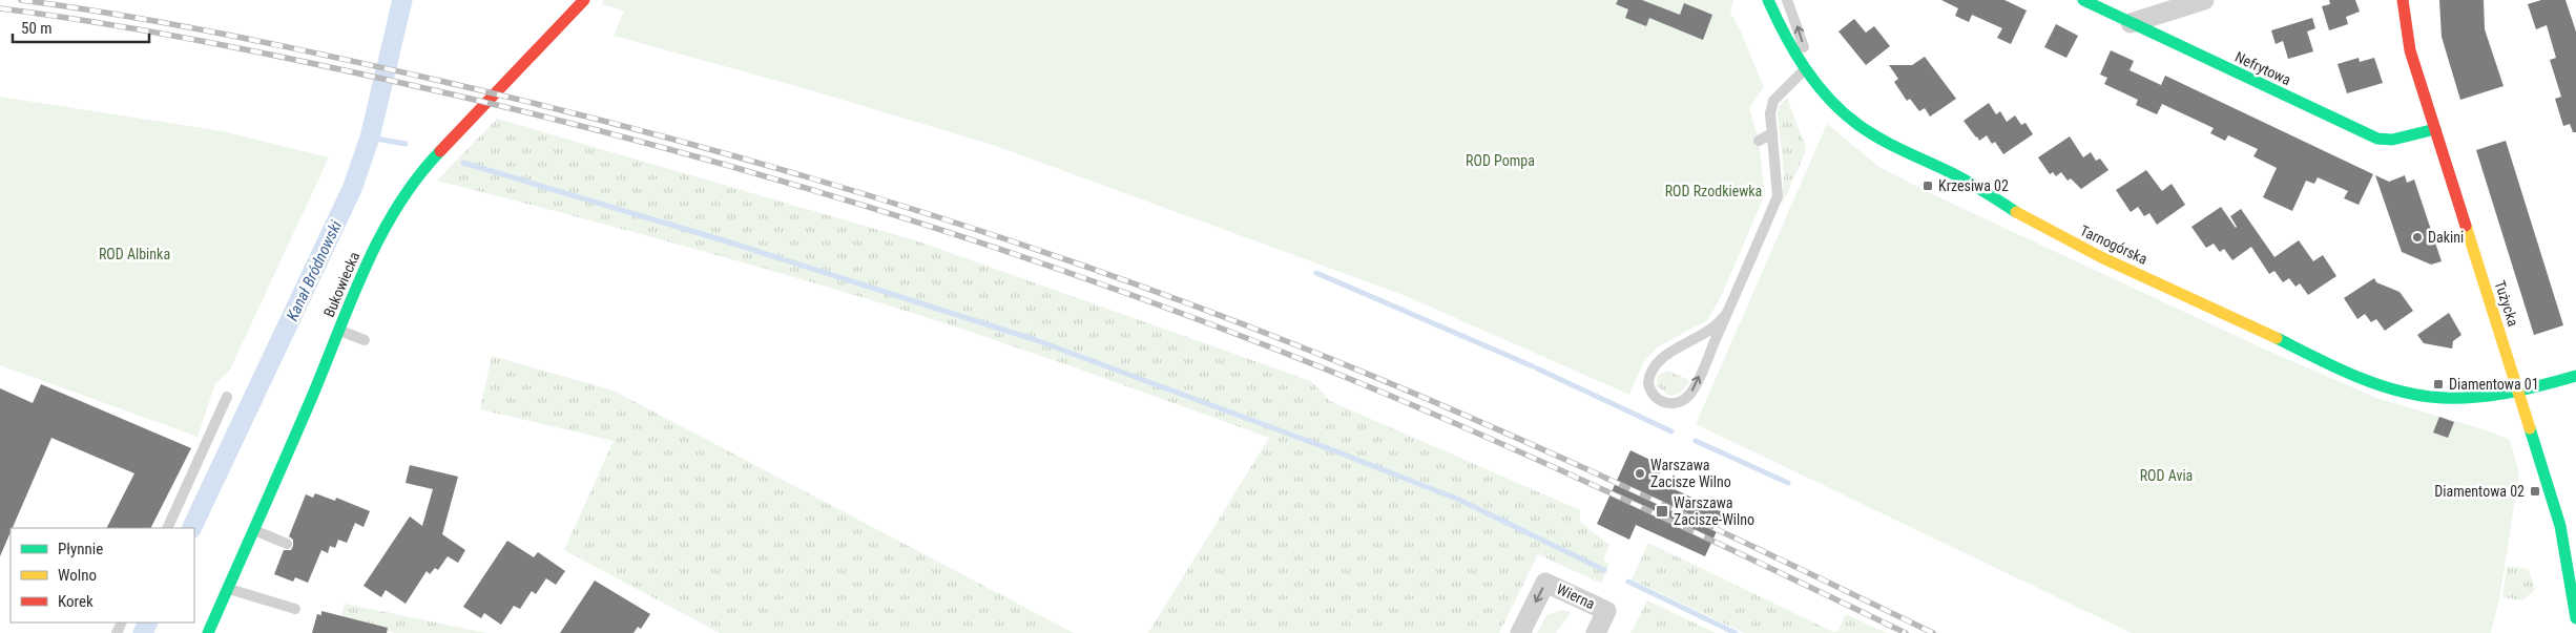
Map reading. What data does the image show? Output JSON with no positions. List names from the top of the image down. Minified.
{"streets":{"street":["Nefrytowa","Tarnogórska","Bukowiecka","Tużycka","Wierna"]},"crossings":[["Nefrytowa","Tużycka"],["Tarnogórska","Tużycka"]],"water":["Kanał Bródnowski"],"parks":["ROD Pompa","ROD Rzodkiewka","ROD Albinka","ROD Avia"],"places":{"transit":["Krzesiwa 02","Diamentowa 01","Diamentowa 02","Warszawa Zacisze-Wilno"],"other":["Dakini","Warszawa Zacisze Wilno"]},"legend":["Płynnie","Wolno","Korek"],"scale_bar":"50 m"}
